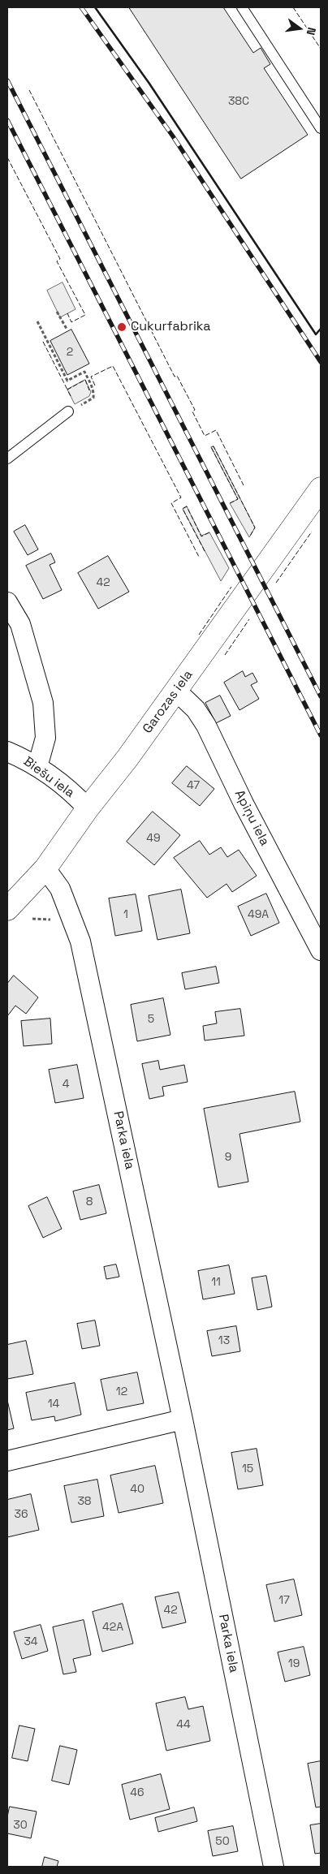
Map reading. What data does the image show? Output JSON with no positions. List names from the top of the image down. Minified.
{"streets":{"main road":["Garozas iela"],"street":["Biešu iela","Apiņu iela","Parka iela"]},"crossings":[["Garozas iela","Biešu iela"],["Garozas iela","Apiņu iela"],["Garozas iela","Parka iela"]],"places":["Cukurfabrika"],"house_numbers":["38C","2","42","47","49","1","49A","5","4","9","8","11","13","12","14","15","40","38","36","17","42","42A","34","19","44","46","30","50"],"north":"right"}
